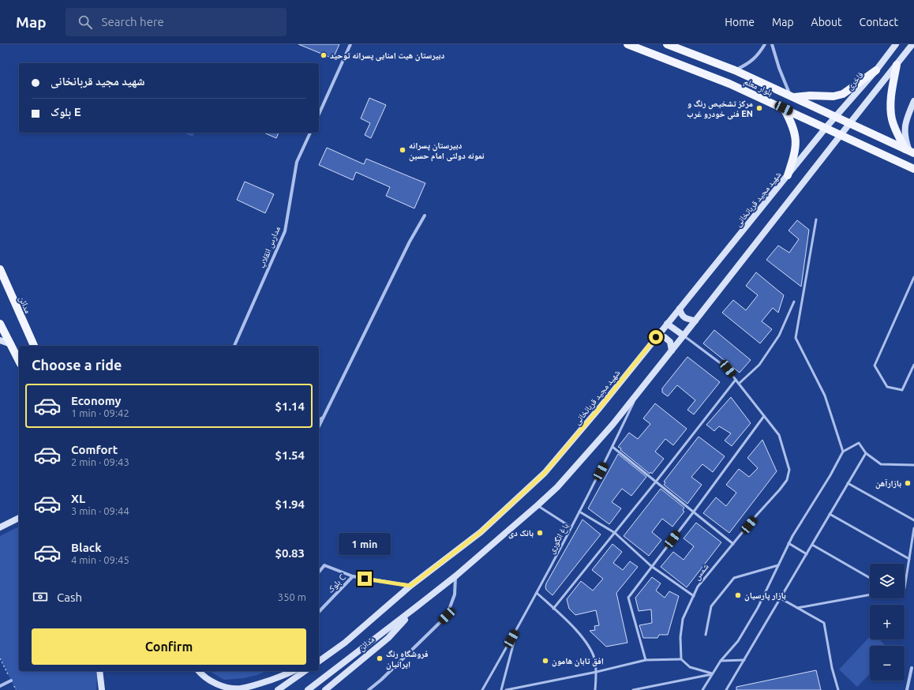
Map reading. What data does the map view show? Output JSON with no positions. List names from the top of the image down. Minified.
{"streets":{"main road":["فاخری","بلوار معلم","شهید مجید قربانخانی","مدائن"],"street":["مدارس انقلاب","بلوک C"],"lane":["باغ انگوری","شمس"]},"crossings":[["فاخری","بلوار معلم"],["فاخری","شهید مجید قربانخانی"],["بلوار معلم","شهید مجید قربانخانی"],["شهید مجید قربانخانی","مدائن"]],"places":["دبیرستان هیت امنایی پسرانه توحید","مرکز تشخیص رنگ و فنی خودرو غرب EN","دبیرستان پسرانه نمونه دولتی امام حسین","بازارآهن","بانک دی","بازار پارسیان","فروشگاه رنگ ایرانیان","افق تابان هامون"],"page":{"header":"Map","search":"Search here","nav":["Home","Map","About","Contact"],"banner":["شهید مجید قربانخانی","بلوک E"],"heading":"Choose a ride","list":[{"name":"Economy","note":"1 min · 09:42","value":"$1.14"},{"name":"Comfort","note":"2 min · 09:43","value":"$1.54"},{"name":"XL","note":"3 min · 09:44","value":"$1.94"},{"name":"Black","note":"4 min · 09:45","value":"$0.83"}],"bubble":"1 min","map_buttons":["+","−"],"pay":["Cash","350 m"],"buttons":"Confirm"}}
